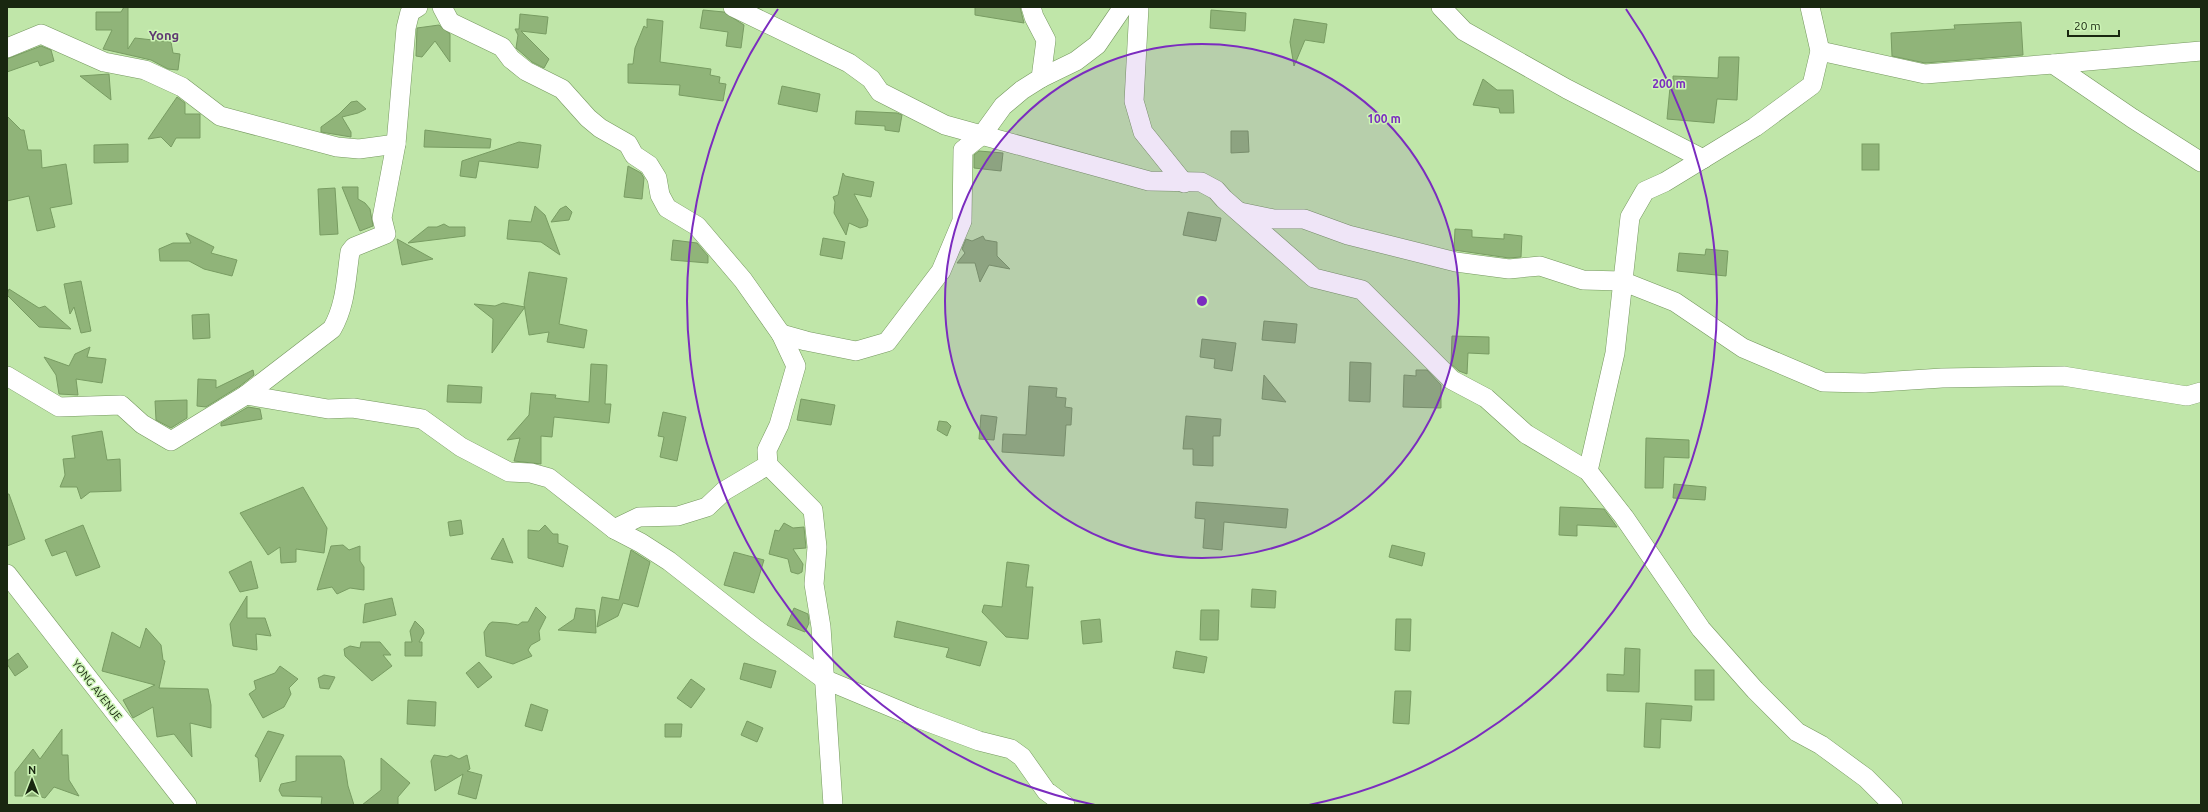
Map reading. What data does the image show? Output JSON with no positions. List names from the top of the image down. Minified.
{"streets":{"street":["YONG AVENUE"]},"districts":["Yong"],"scale_bar":"20 m","north":"top","rings":["200 m","100 m"]}
